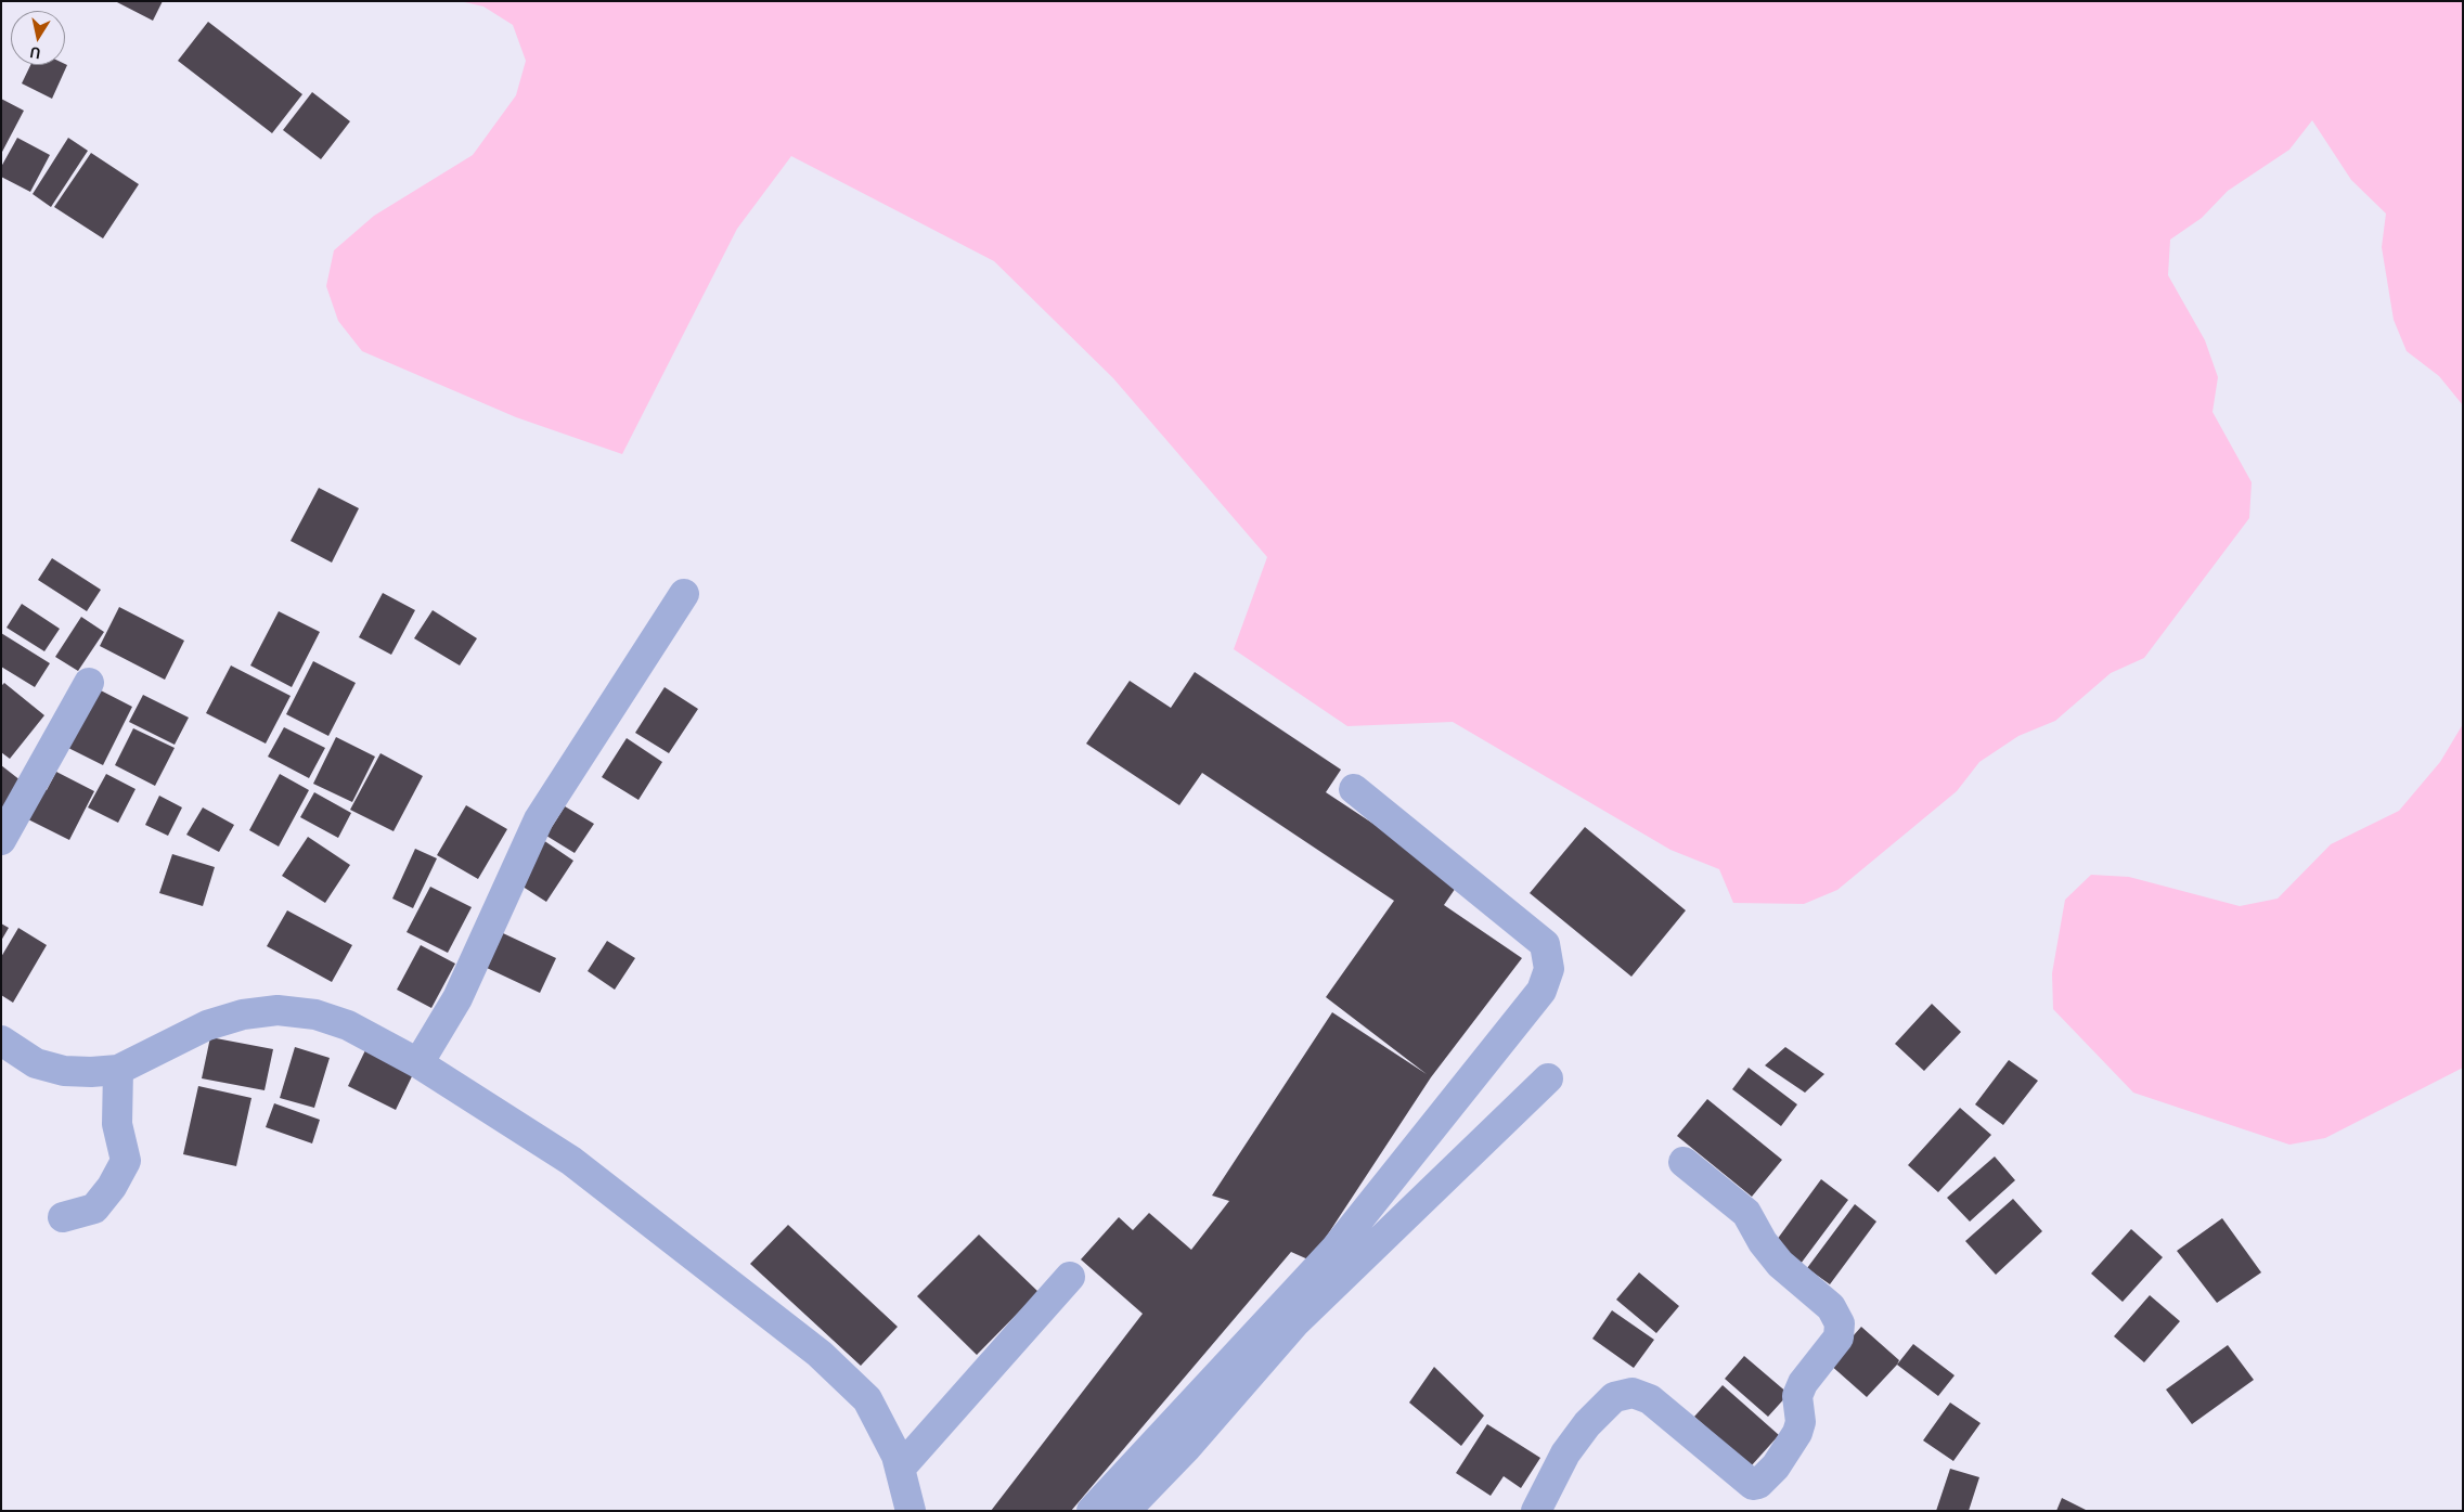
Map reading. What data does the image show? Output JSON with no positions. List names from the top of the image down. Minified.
{"north":"bottom"}
